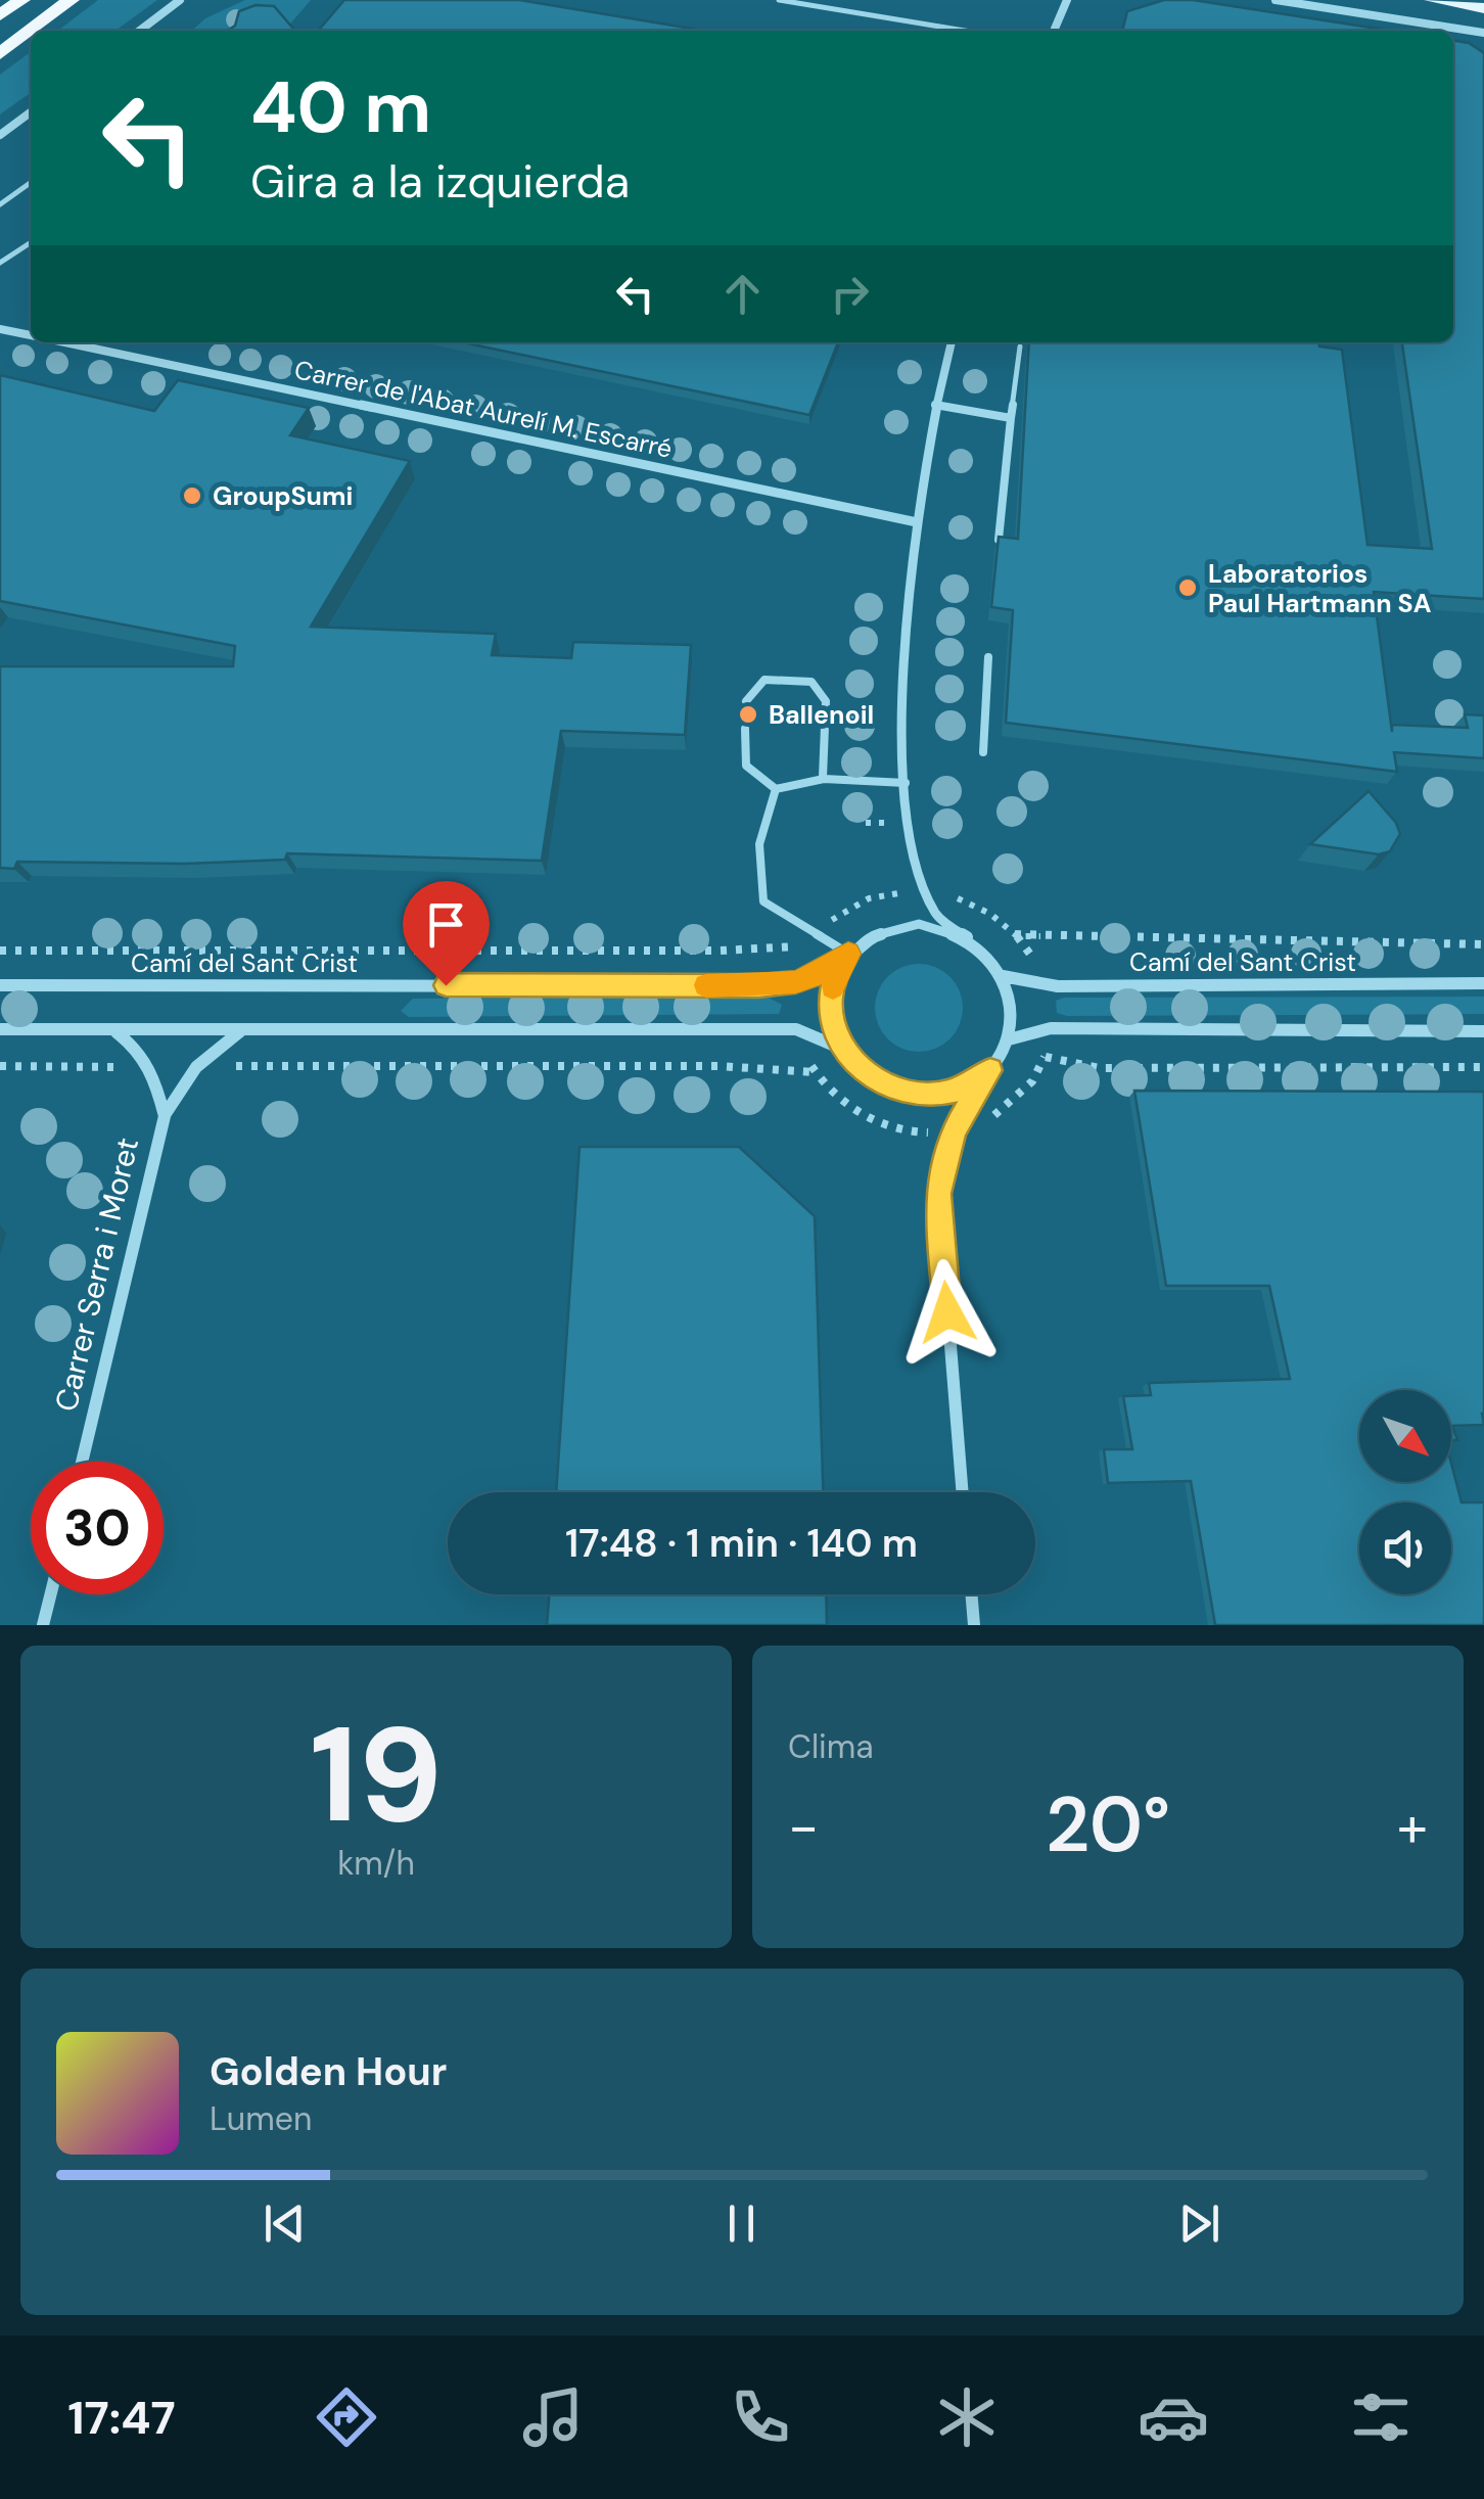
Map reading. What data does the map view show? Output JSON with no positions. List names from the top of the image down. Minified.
{"streets":{"street":["Carrer de l'Abat Aurelí M. Escarré","Camí del Sant Crist","Carrer Serra i Moret"]},"places":["GroupSumi","Laboratorios Paul Hartmann SA","Ballenoil"],"north":"bottom right","page":{"turn":["40 m","Gira a la izquierda"],"limit":"30","trip":"17:48 · 1 min · 140 m","tile":[["19","km/h"],"Clima"],"heat":["−","20°","+"],"song":["Golden Hour","Lumen"],"tabs":"17:47"}}
